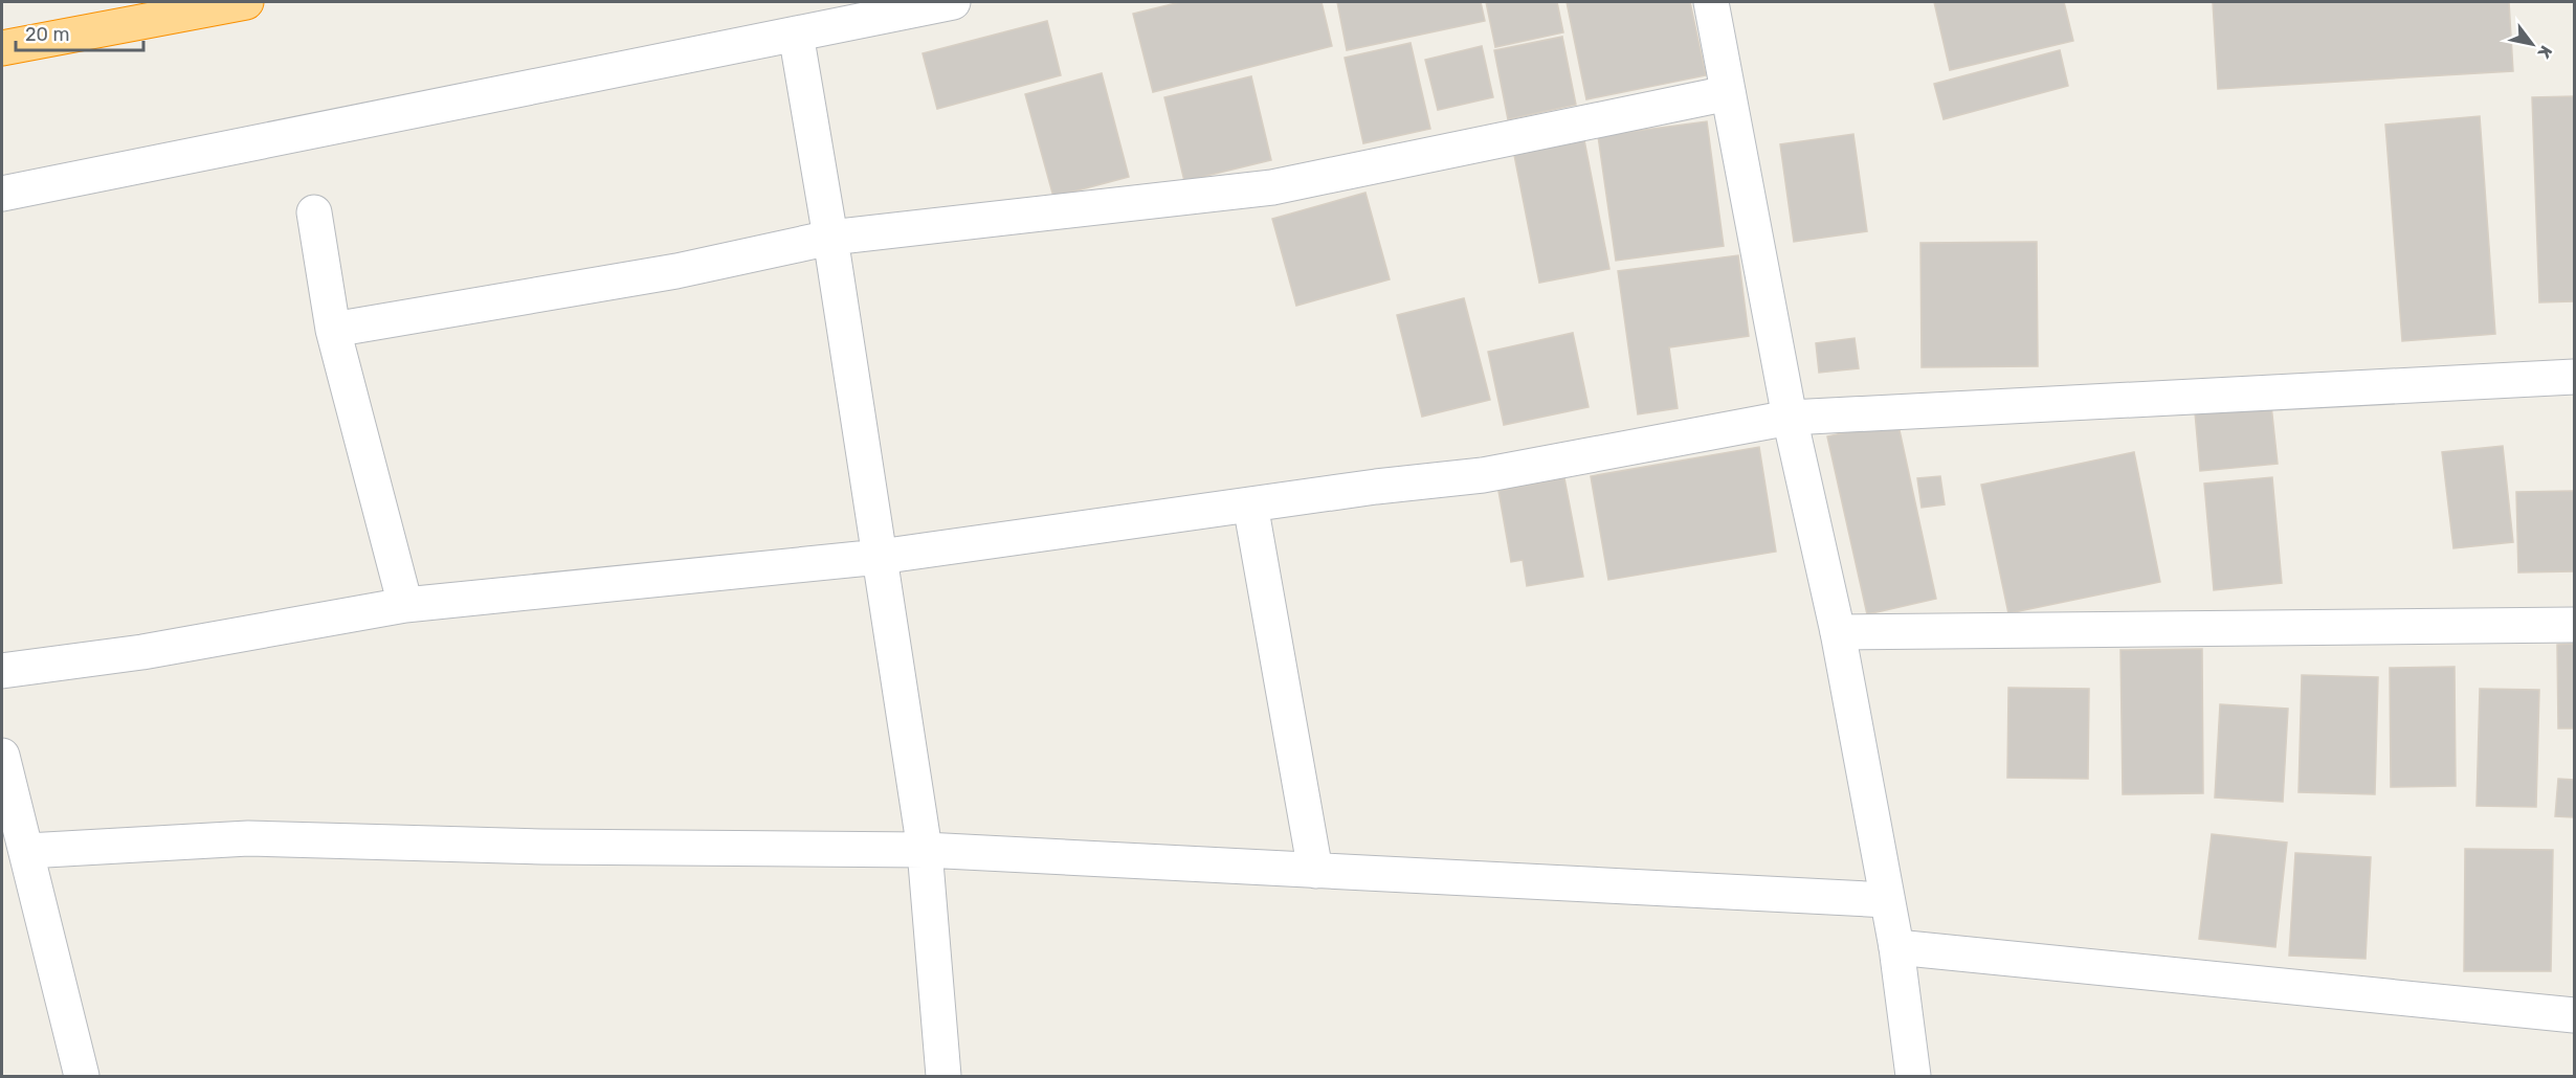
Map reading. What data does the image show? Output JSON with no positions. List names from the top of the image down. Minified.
{"scale_bar":"20 m","north":"bottom right"}
